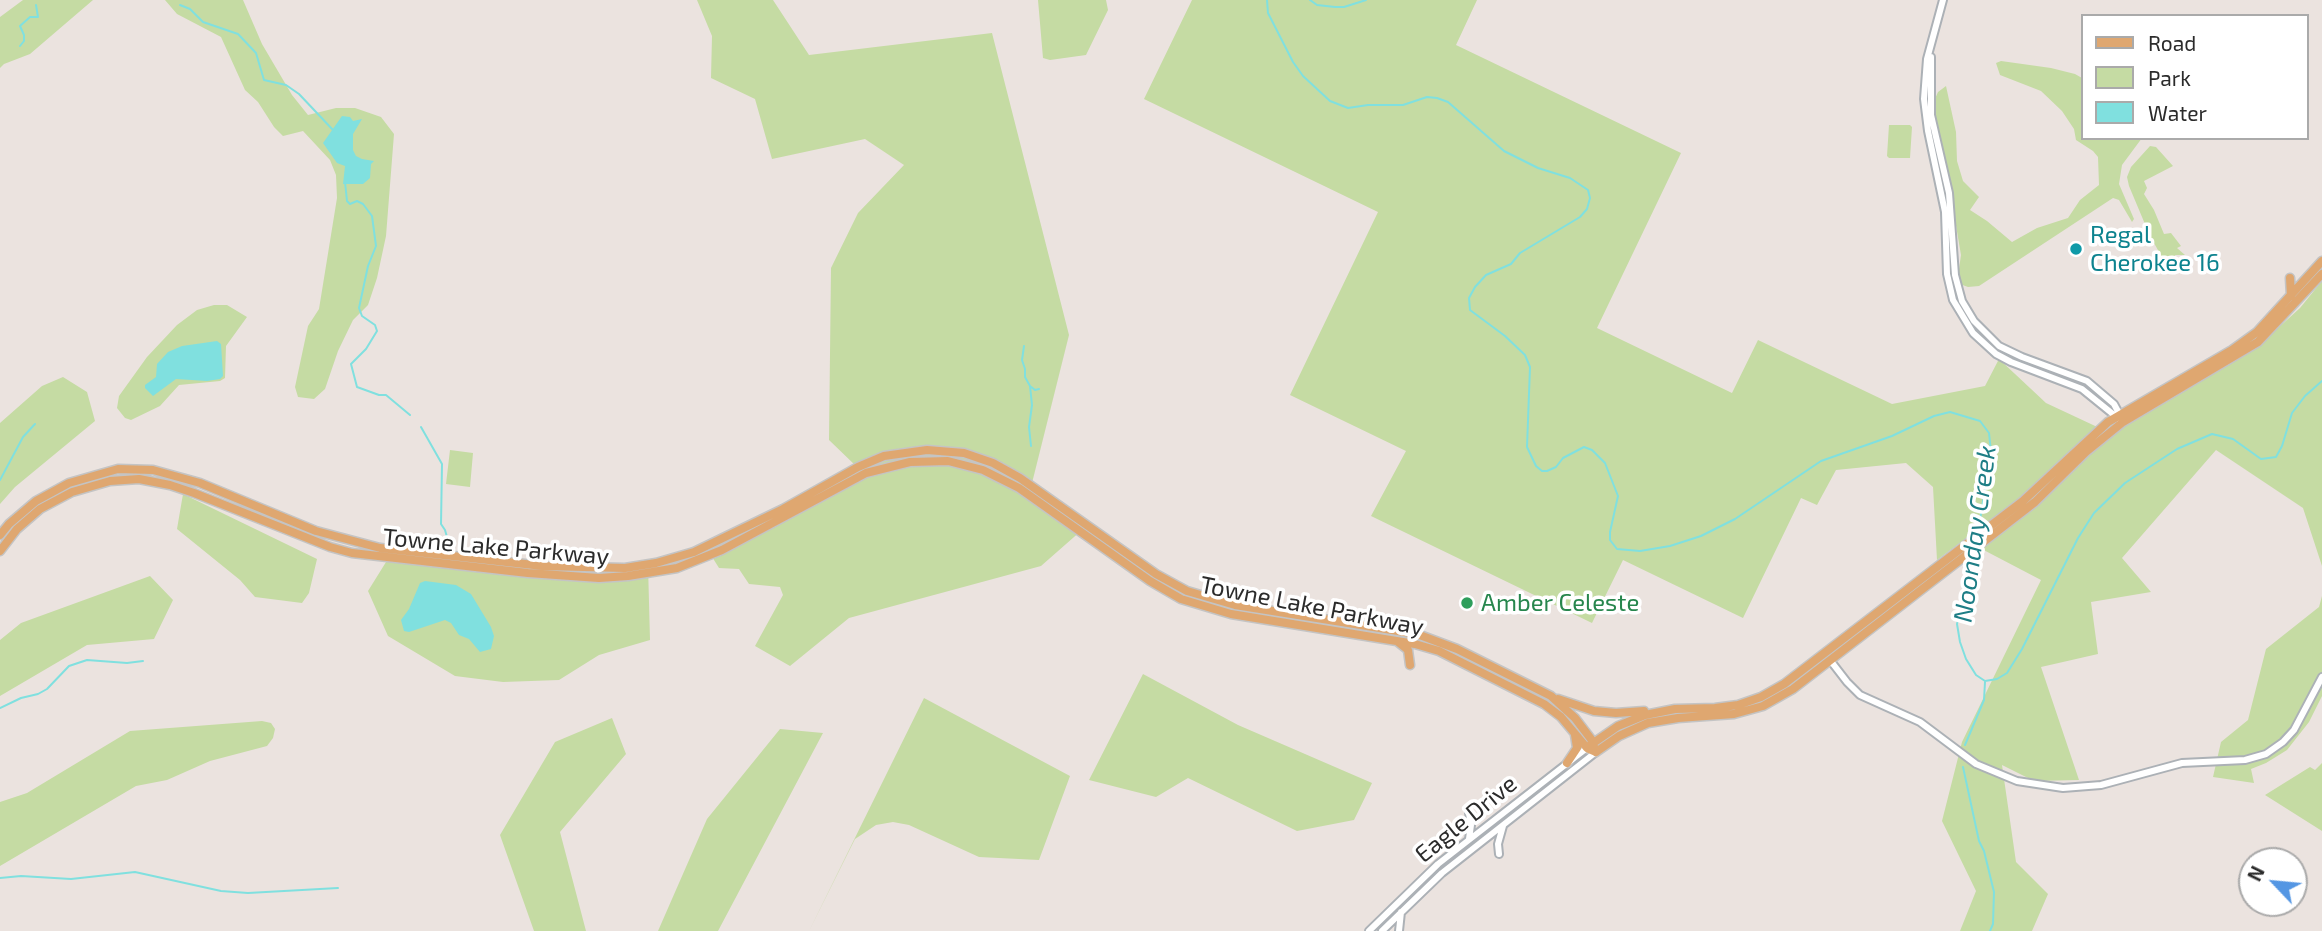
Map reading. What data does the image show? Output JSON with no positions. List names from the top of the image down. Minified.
{"streets":{"main road":["Towne Lake Parkway"],"street":["Eagle Drive"]},"crossings":[["Towne Lake Parkway","Eagle Drive"]],"water":["Noonday Creek"],"places":["Regal Cherokee 16","Amber Celeste"],"legend":["Road","Park","Water"],"north":"top left"}
